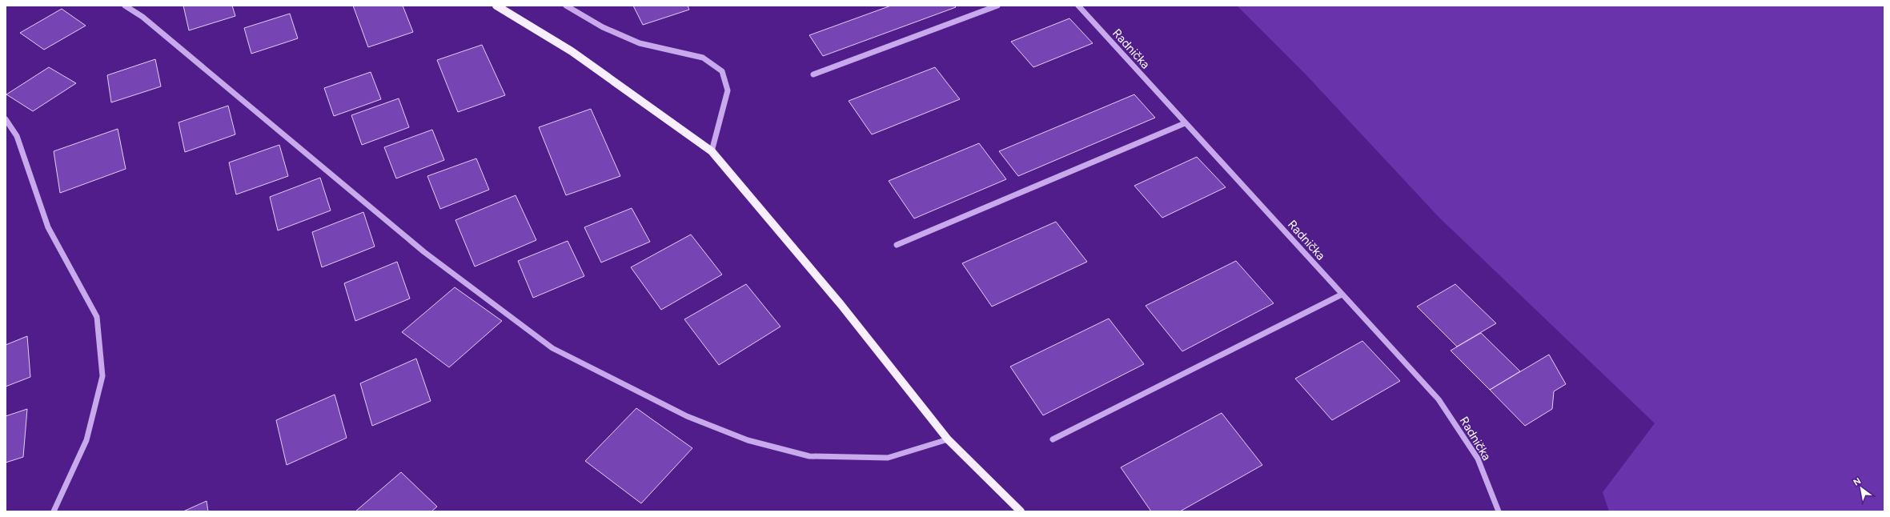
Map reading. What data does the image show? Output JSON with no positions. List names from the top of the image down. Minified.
{"streets":{"street":["Radnička"]},"north":"top left"}
